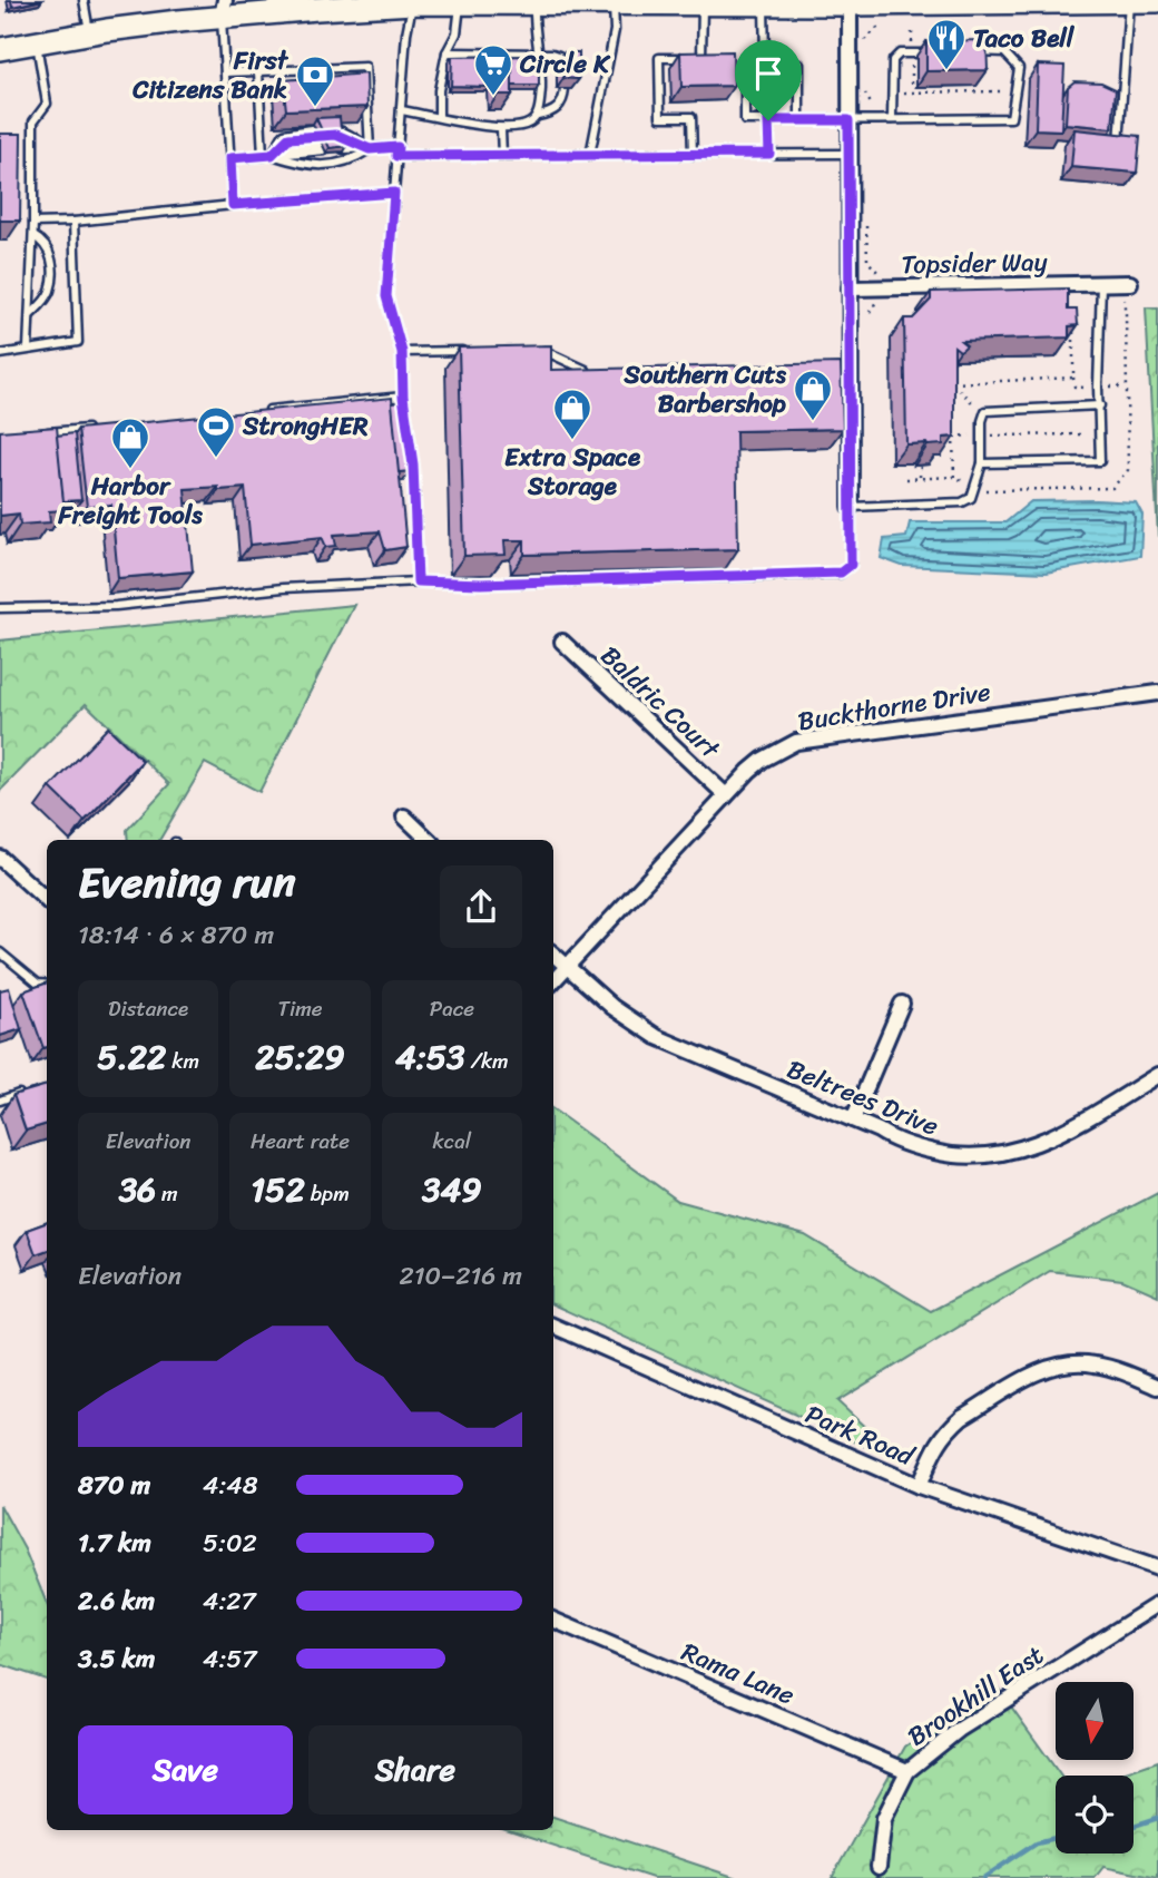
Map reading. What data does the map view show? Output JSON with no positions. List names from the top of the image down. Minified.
{"streets":{"street":["Topsider Way","Baldric Court","Buckthorne Drive","Beltrees Drive","Park Road","Rama Lane","Brookhill East"]},"crossings":[["Baldric Court","Buckthorne Drive"],["Buckthorne Drive","Beltrees Drive"],["Rama Lane","Brookhill East"]],"places":{"restaurant":["Taco Bell"],"supermarket":["Circle K"],"bank":["First Citizens Bank"],"shop":["Southern Cuts Barbershop","Extra Space Storage","Harbor Freight Tools"],"sports":["StrongHER"]},"north":"bottom","page":{"heading":["Evening run","18:14 · 6 × 870 m"],"stats":[["Distance","5.22 km"],["Time","25:29"],["Pace","4:53 /km"],["Elevation","36 m"],["Heart rate","152 bpm"],["kcal","349"]],"chart":["Elevation","210–216 m"],"list":[{"name":"870 m","note":"4:48"},{"name":"1.7 km","note":"5:02"},{"name":"2.6 km","note":"4:27"},{"name":"3.5 km","note":"4:57"}],"buttons":["Save","Share"]}}
